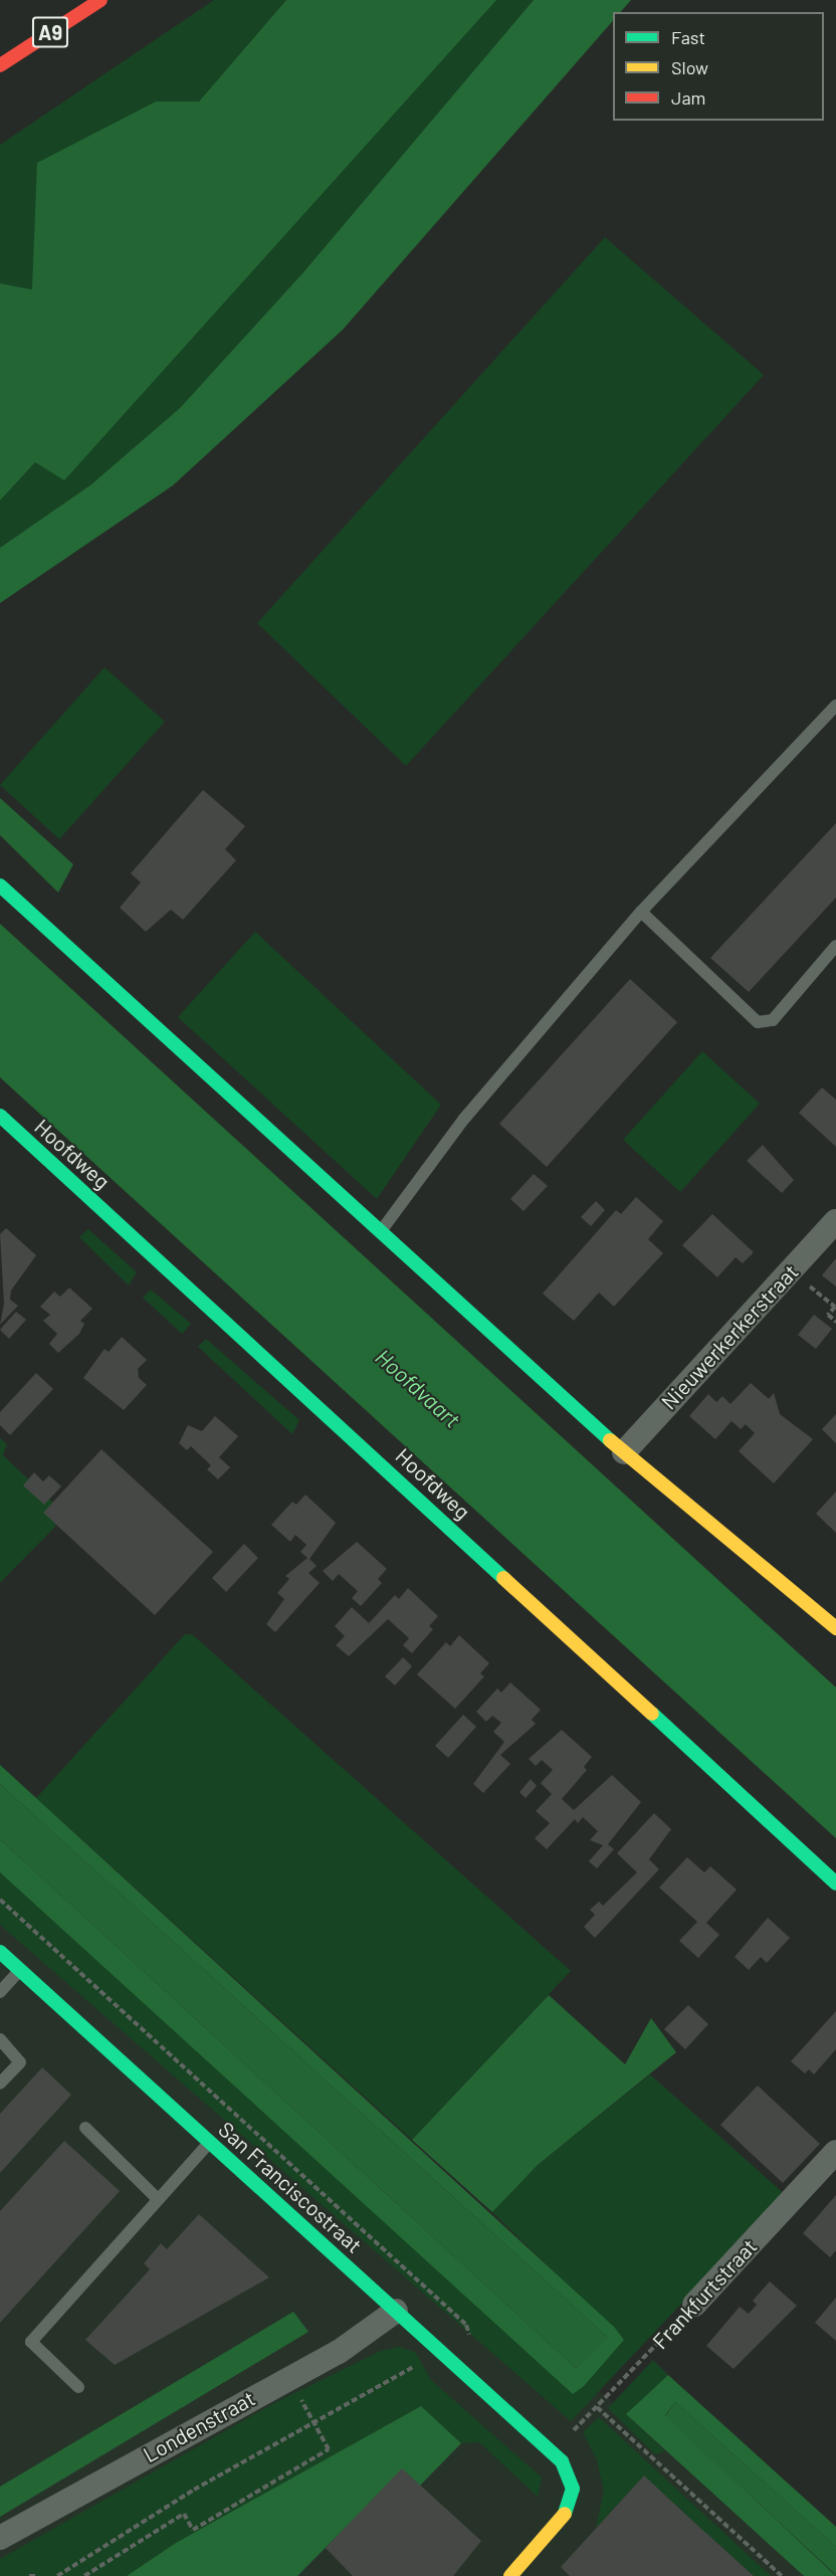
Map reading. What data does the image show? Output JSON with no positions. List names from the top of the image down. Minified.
{"streets":{"main road":["A9","Hoofdweg","San Franciscostraat"],"street":["Nieuwerkerkerstraat","Frankfurtstraat","Londenstraat"]},"crossings":[["San Franciscostraat","Londenstraat"]],"water":["Hoofdvaart"],"legend":["Fast","Slow","Jam"]}
